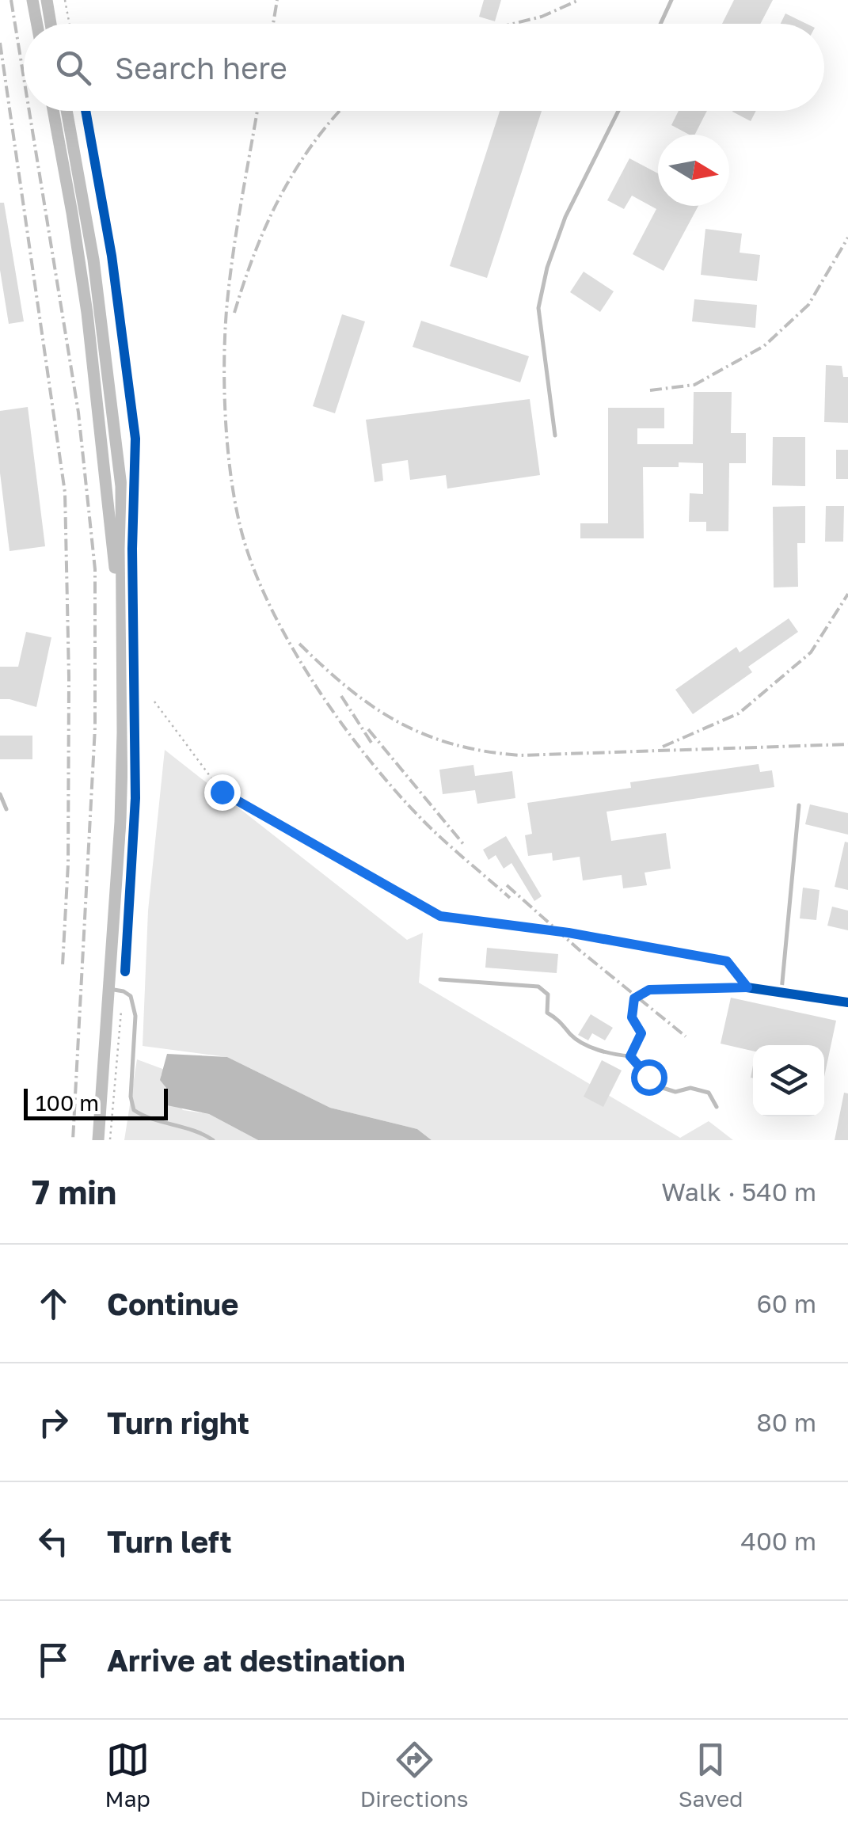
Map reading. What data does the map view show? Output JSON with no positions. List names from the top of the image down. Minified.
{"scale_bar":"100 m","north":"right","page":{"search":"Search here","scale":"100 m","heading":["7 min","Walk · 540 m"],"list":[["Continue","60 m"],["Turn right","80 m"],["Turn left","400 m"],"Arrive at destination"],"nav":["Map","Directions","Saved"]}}
